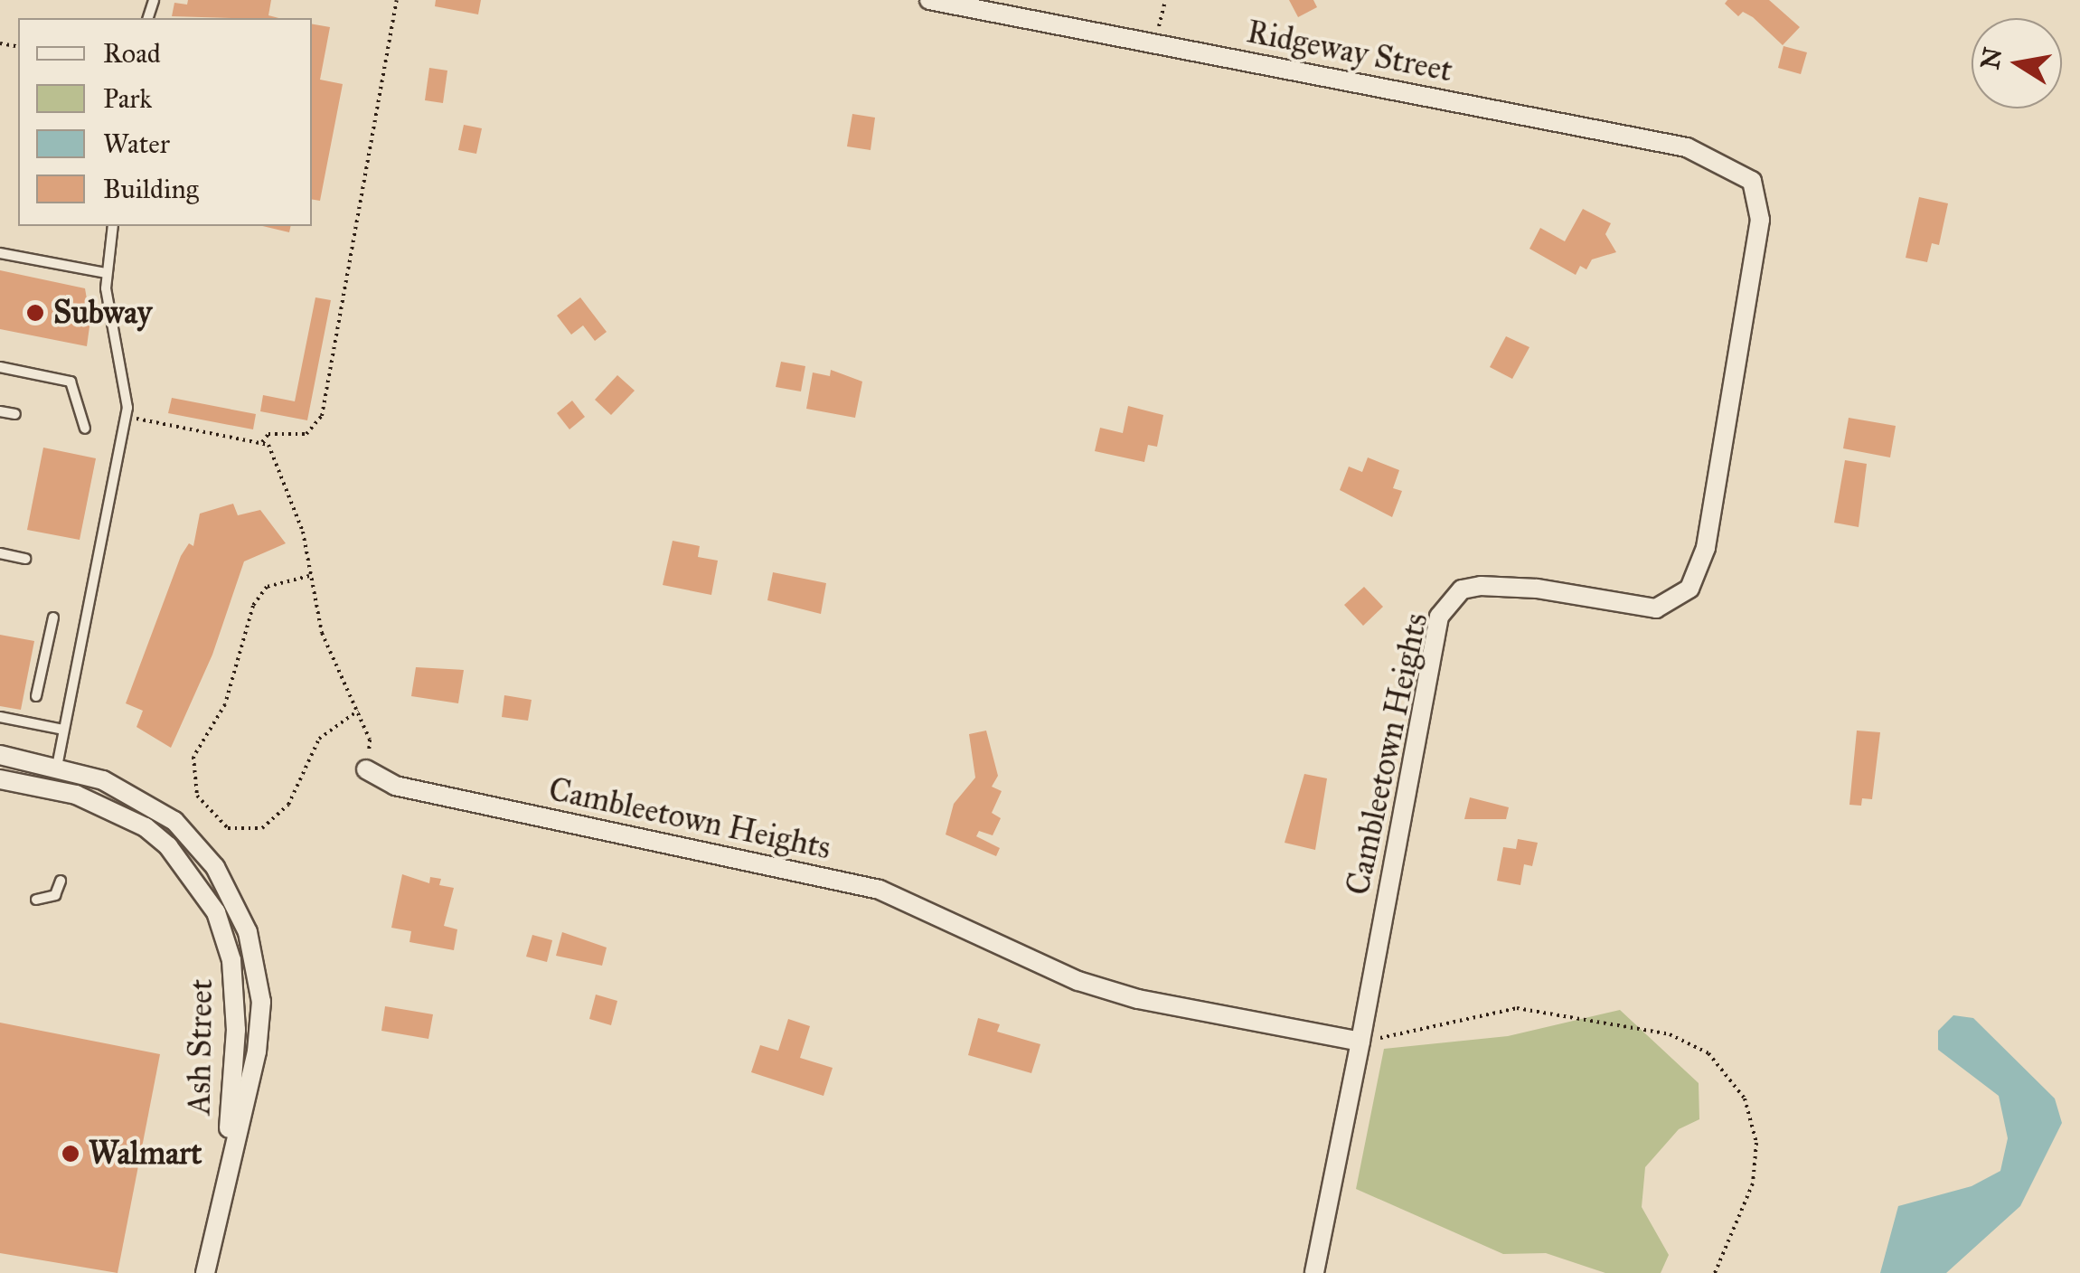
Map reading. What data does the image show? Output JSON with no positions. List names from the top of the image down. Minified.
{"streets":{"street":["Ridgeway Street","Cambleetown Heights","Ash Street"]},"crossings":[["Ridgeway Street","Cambleetown Heights"]],"places":["Subway","Walmart"],"legend":["Road","Park","Water","Building"],"north":"left"}
